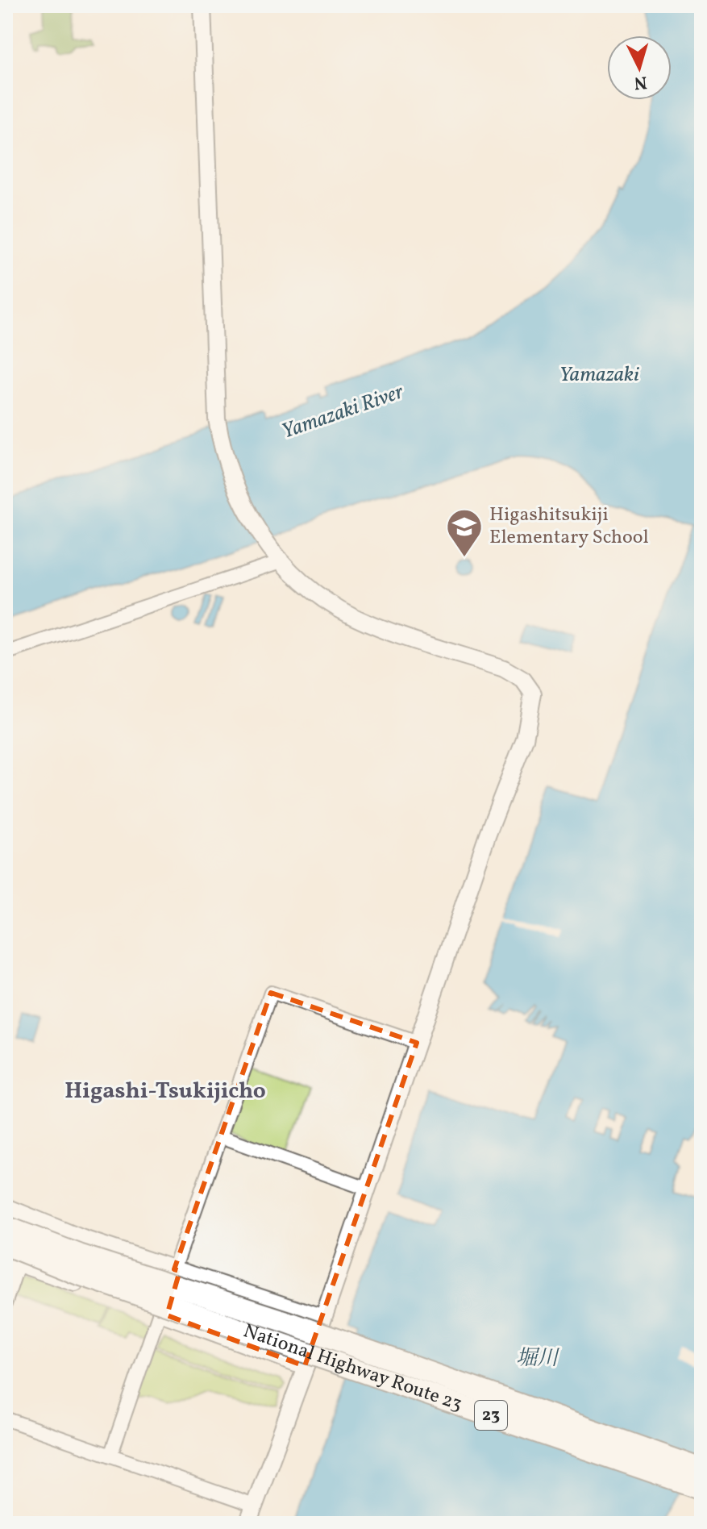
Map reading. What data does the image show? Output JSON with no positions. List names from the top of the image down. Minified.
{"streets":{"highway":["National Highway Route 23","23"]},"districts":["Higashi-Tsukijicho"],"water":["Yamazaki","Yamazaki River","堀川"],"places":{"school or university":["Higashitsukiji Elementary School"]},"north":"bottom"}
